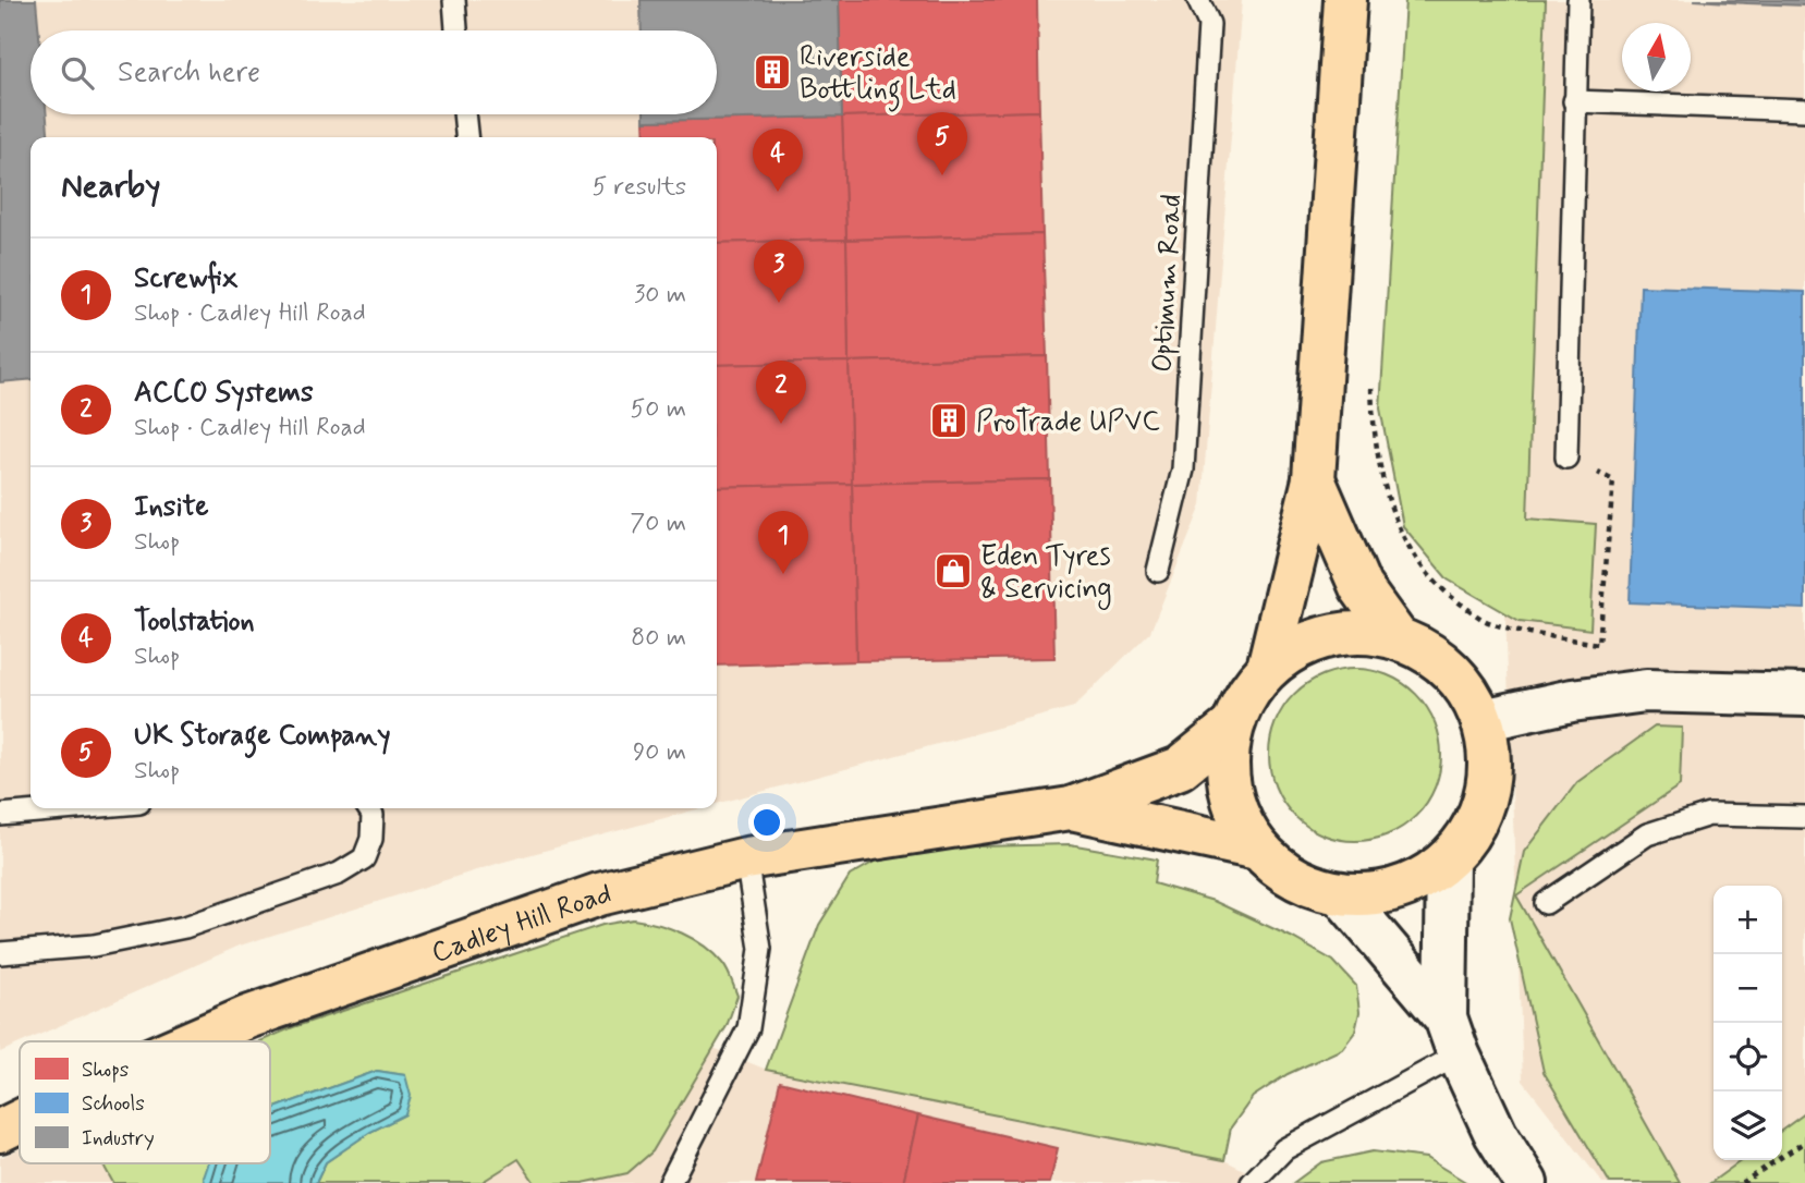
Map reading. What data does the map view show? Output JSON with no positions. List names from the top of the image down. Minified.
{"streets":{"main road":["Cadley Hill Road"],"lane":["Optimum Road"]},"places":{"building":["Riverside Bottling Ltd","ProTrade UPVC"],"shop":["Eden Tyres & Servicing"]},"legend":["Shops","Schools","Industry"],"north":"top","page":{"search":"Search here","pins":["5","4","3","2","1"],"heading":["Nearby","5 results"],"list":[{"mark":"1","name":"Screwfix","note":"Shop · Cadley Hill Road","value":"30 m"},{"mark":"2","name":"ACCO Systems","note":"Shop · Cadley Hill Road","value":"50 m"},{"mark":"3","name":"Insite","note":"Shop","value":"70 m"},{"mark":"4","name":"Toolstation","note":"Shop","value":"80 m"},{"mark":"5","name":"UK Storage Company","note":"Shop","value":"90 m"}],"map_buttons":["+","−"]}}
